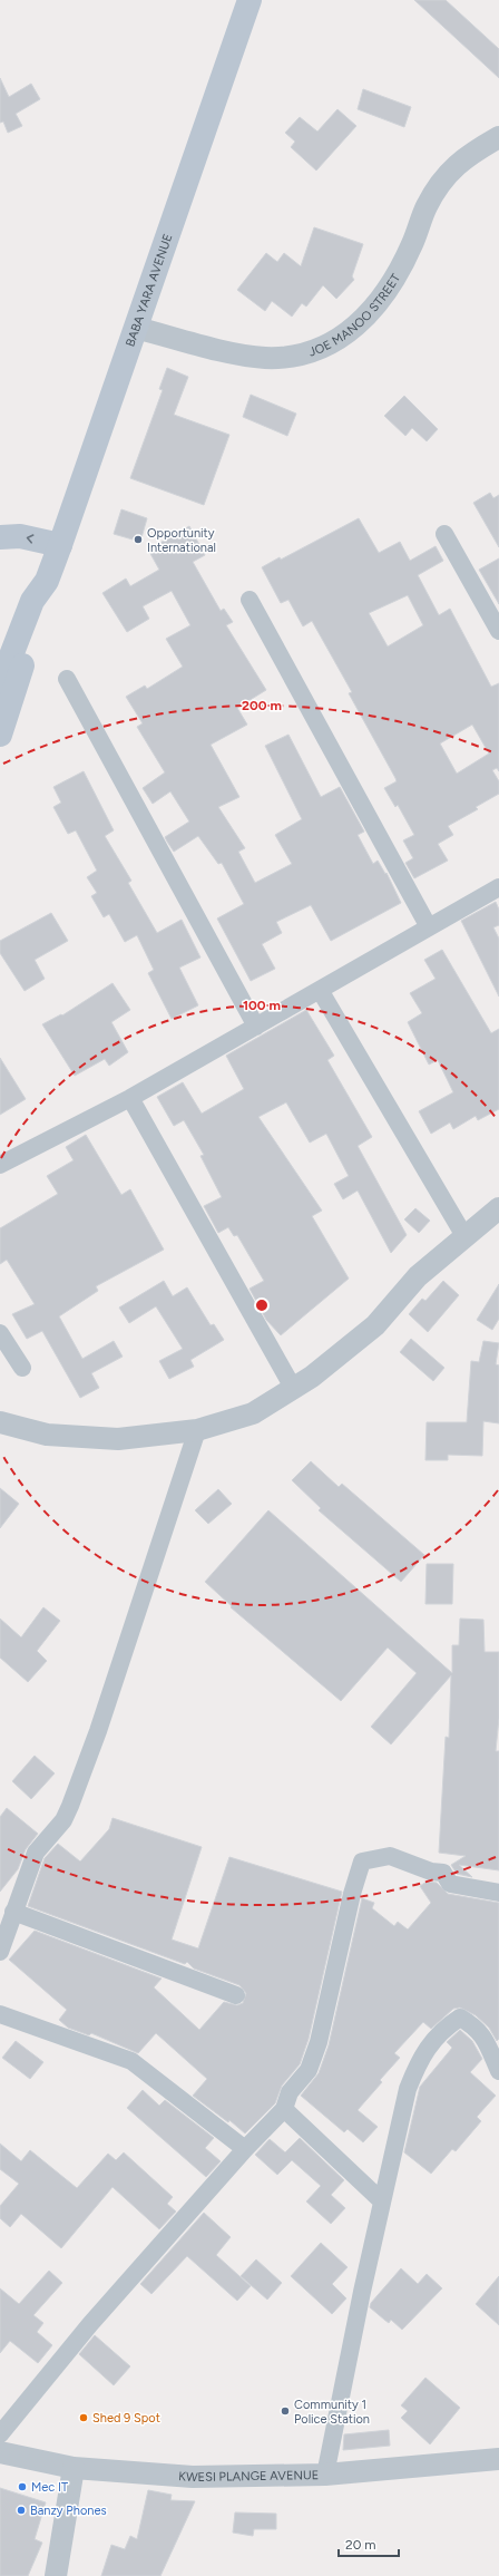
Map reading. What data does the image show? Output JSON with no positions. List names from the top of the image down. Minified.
{"streets":{"main road":["BABA YARA AVENUE"],"street":["JOE MANOO STREET","KWESI PLANGE AVENUE"]},"crossings":[["BABA YARA AVENUE","JOE MANOO STREET"]],"places":["Opportunity International","Community 1 Police Station","Shed 9 Spot","Mec IT","Banzy Phones"],"scale_bar":"20 m","rings":["200 m","100 m"]}
